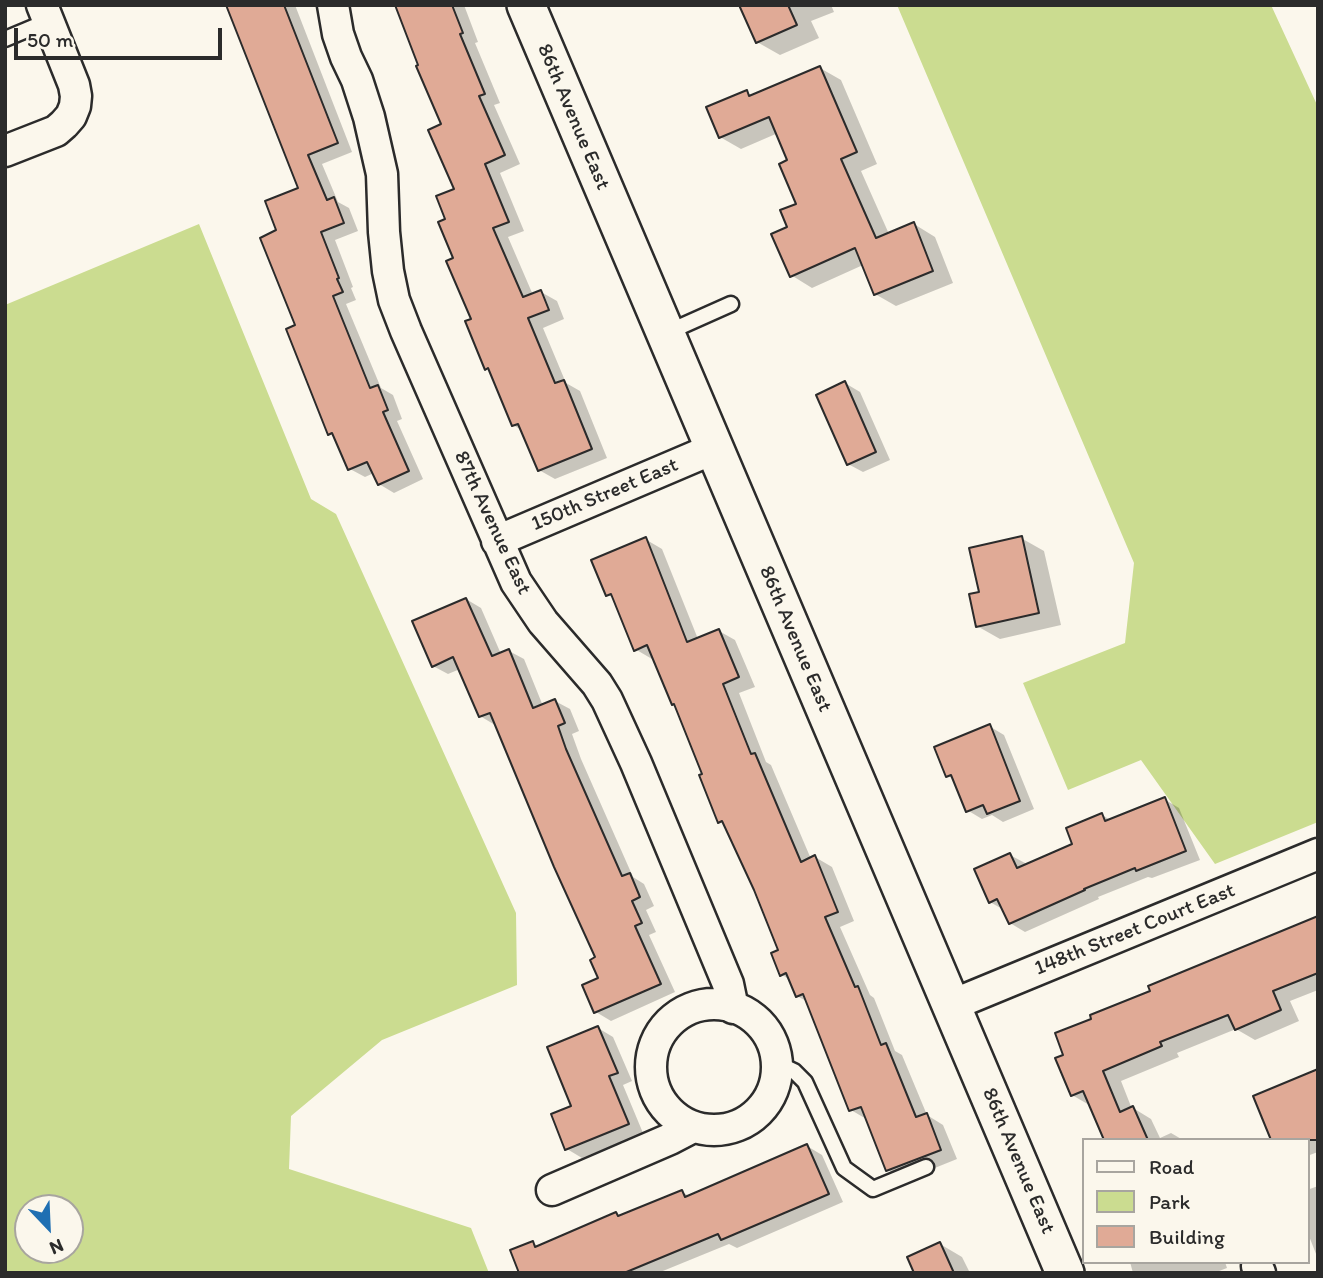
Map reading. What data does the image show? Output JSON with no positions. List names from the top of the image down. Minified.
{"streets":{"street":["86th Avenue East","150th Street East","87th Avenue East","148th Street Court East"]},"crossings":[["86th Avenue East","150th Street East"],["86th Avenue East","148th Street Court East"],["150th Street East","87th Avenue East"]],"legend":["Road","Park","Building"],"scale_bar":"50 m","north":"bottom right"}
